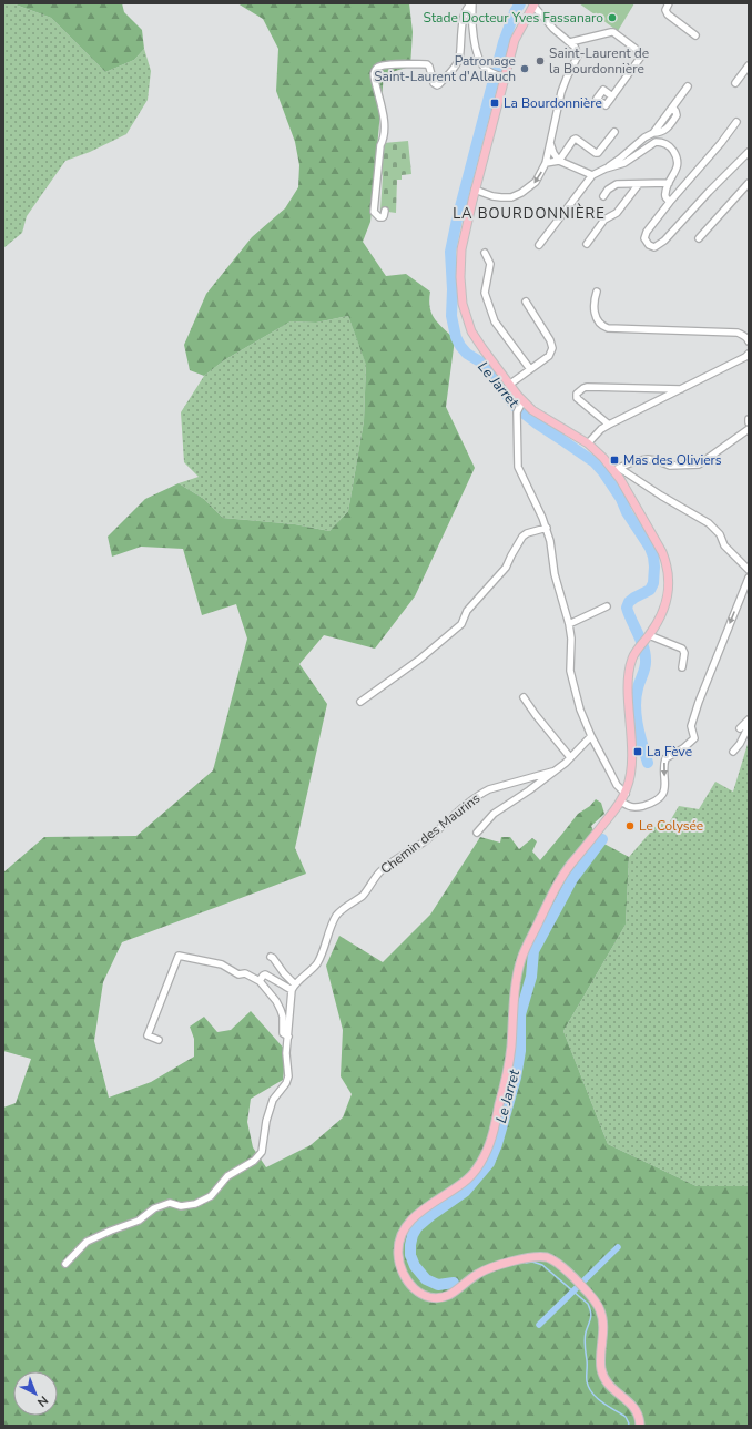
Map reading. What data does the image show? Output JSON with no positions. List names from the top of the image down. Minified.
{"streets":{"street":["Chemin des Maurins"]},"districts":["LA BOURDONNIÈRE"],"water":["Le Jarret"],"places":{"other":["Stade Docteur Yves Fassanaro","Saint-Laurent de la Bourdonnière","Patronage Saint-Laurent d'Allauch","Le Colysée"],"transit":["La Bourdonnière","Mas des Oliviers","La Fève"]},"north":"bottom right"}
